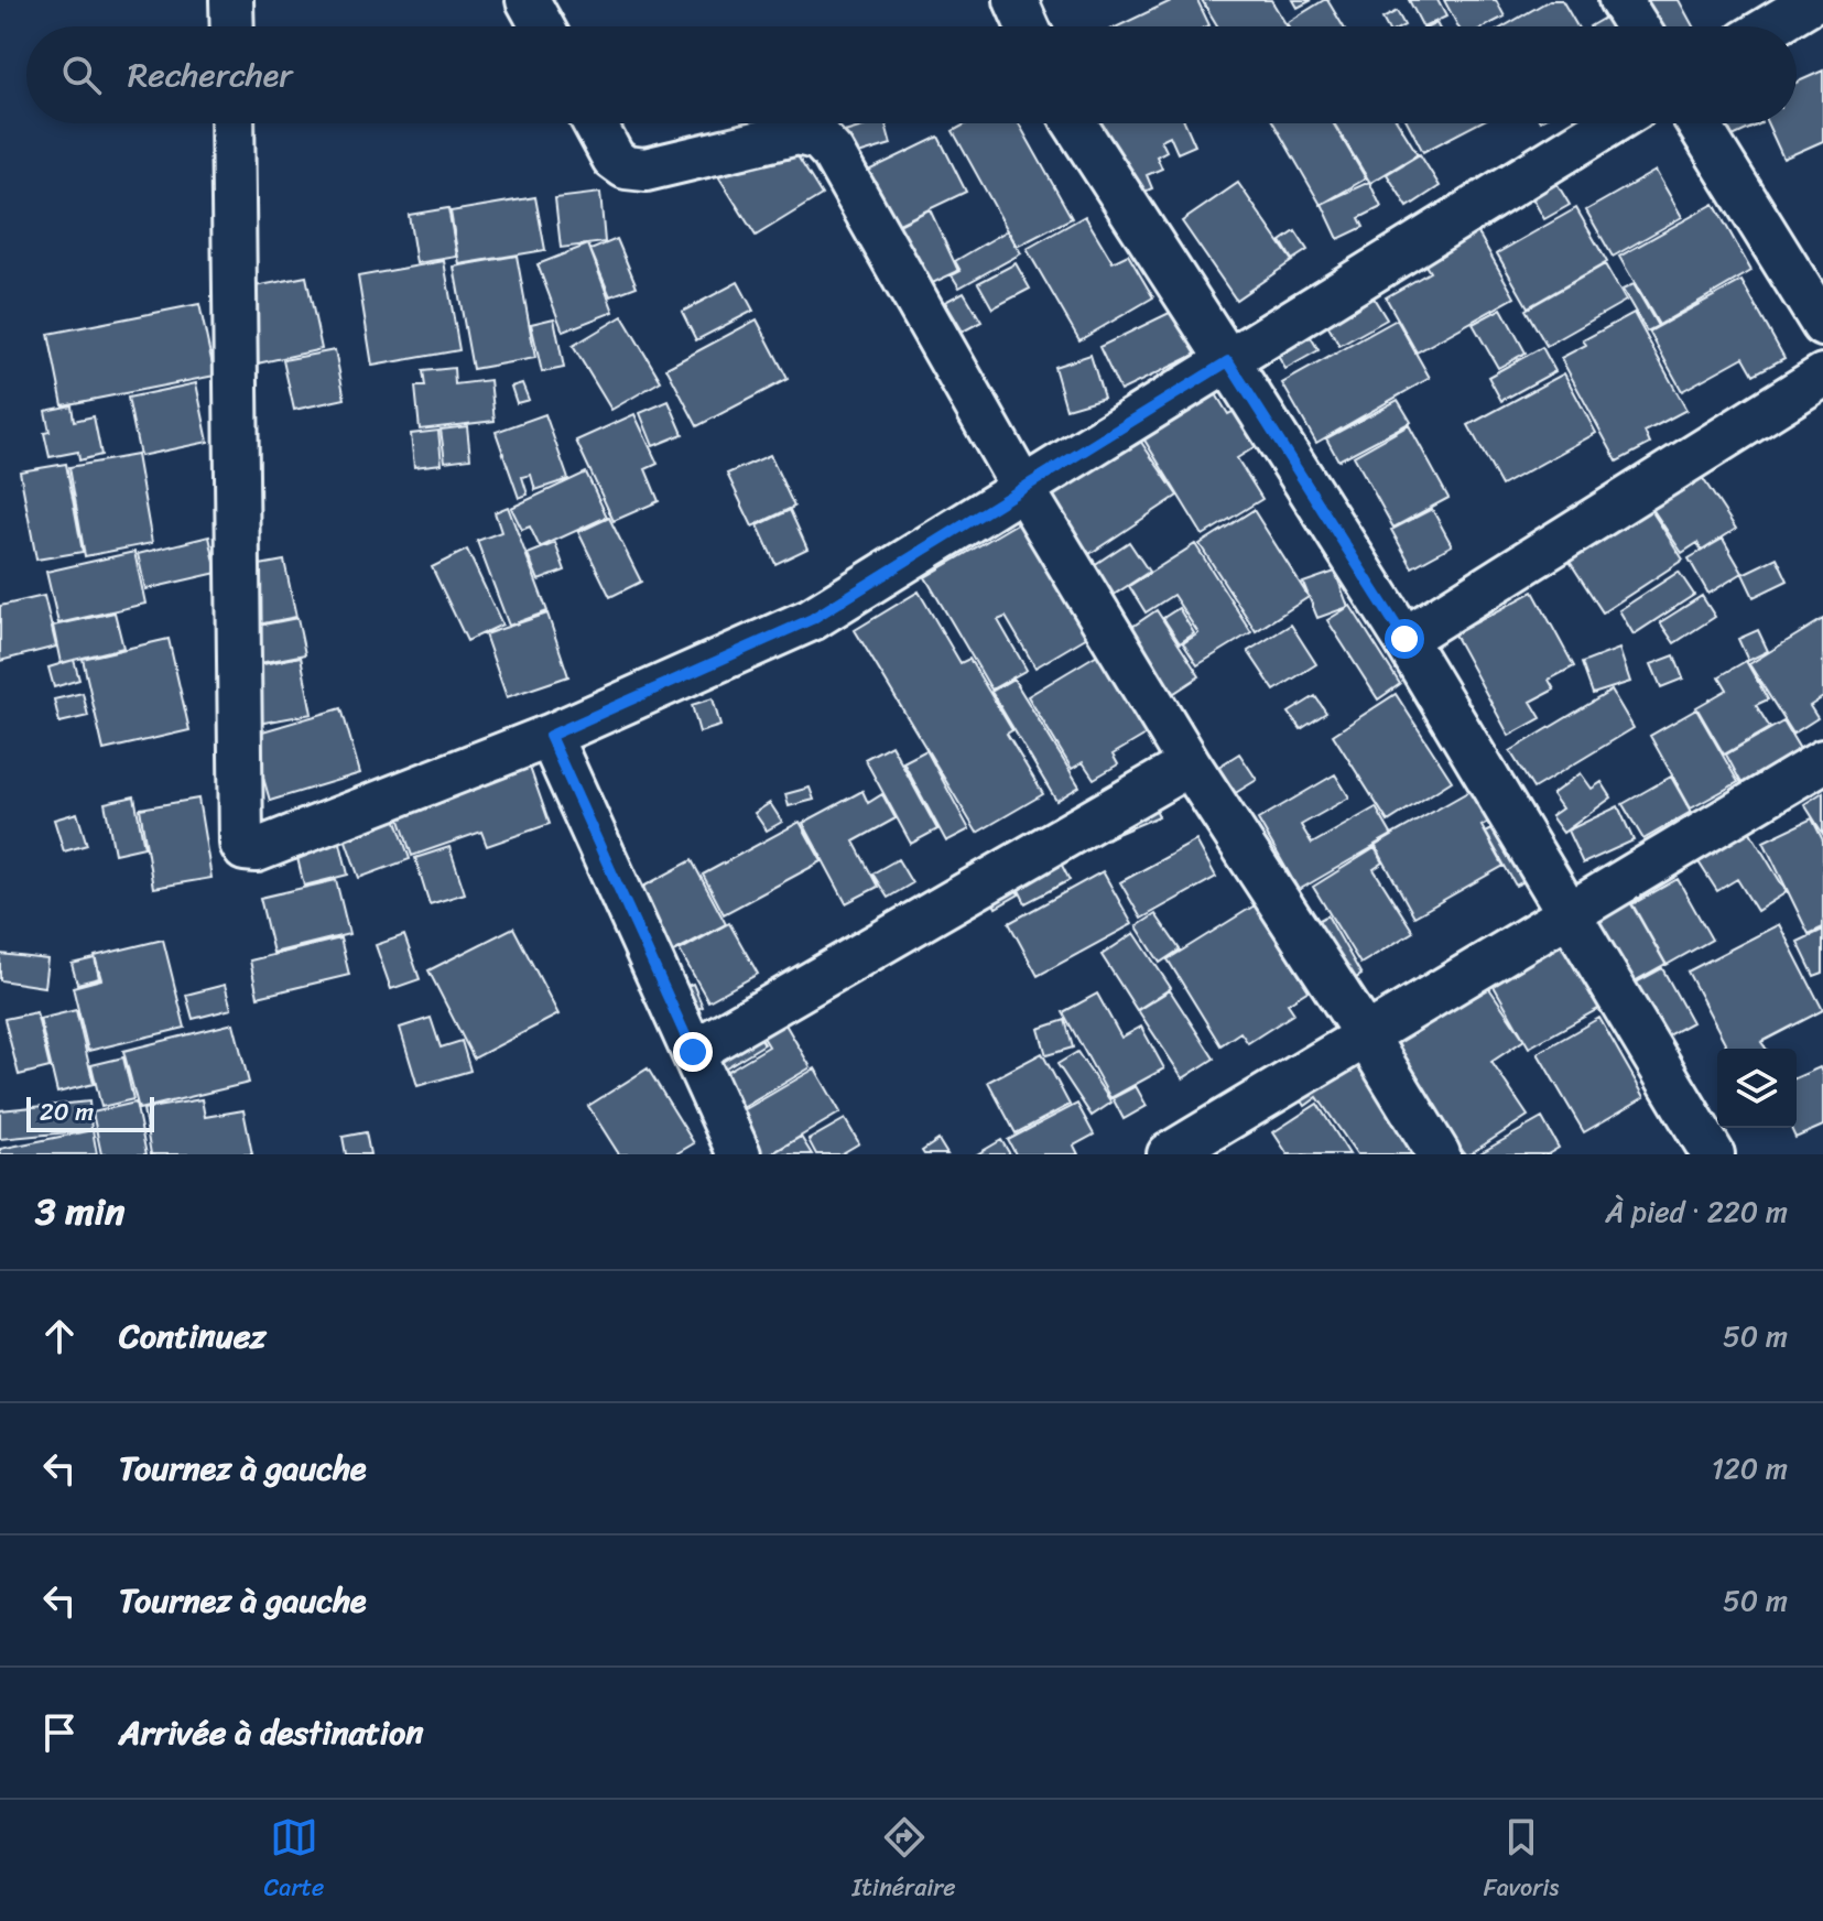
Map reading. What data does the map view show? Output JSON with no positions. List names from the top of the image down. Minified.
{"scale_bar":"20 m","page":{"search":"Rechercher","scale":"20 m","heading":["3 min","À pied · 220 m"],"list":[["Continuez","50 m"],["Tournez à gauche","120 m"],["Tournez à gauche","50 m"],"Arrivée à destination"],"nav":["Carte","Itinéraire","Favoris"]}}
